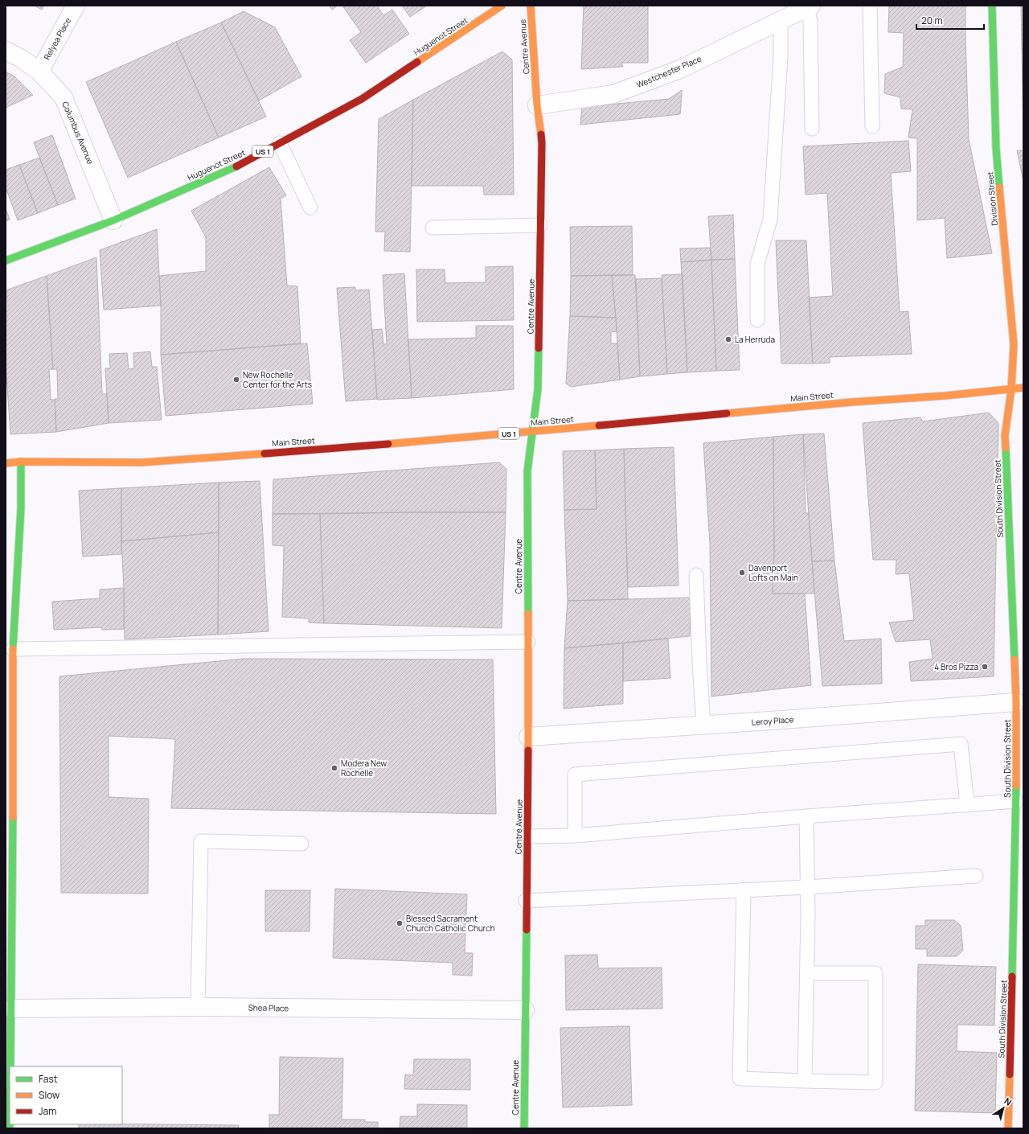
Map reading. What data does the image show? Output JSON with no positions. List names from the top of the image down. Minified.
{"streets":{"street":["Huguenot Street","Relyea Place","Centre Avenue","Westchester Place","Columbus Avenue","US 1","Division Street","Main Street","South Division Street","Leroy Place","Shea Place"]},"crossings":[["Huguenot Street","Columbus Avenue"],["Relyea Place","Columbus Avenue"],["Centre Avenue","Westchester Place"],["Centre Avenue","Main Street"],["Centre Avenue","Leroy Place"],["Centre Avenue","Shea Place"],["Division Street","Main Street"],["Division Street","South Division Street"],["Main Street","South Division Street"],["South Division Street","Leroy Place"]],"places":["La Herruda","New Rochelle Center for the Arts","Davenport Lofts on Main","4 Bros Pizza","Modera New Rochelle","Blessed Sacrament Church Catholic Church"],"legend":["Fast","Slow","Jam"],"scale_bar":"20 m","north":"top right"}
